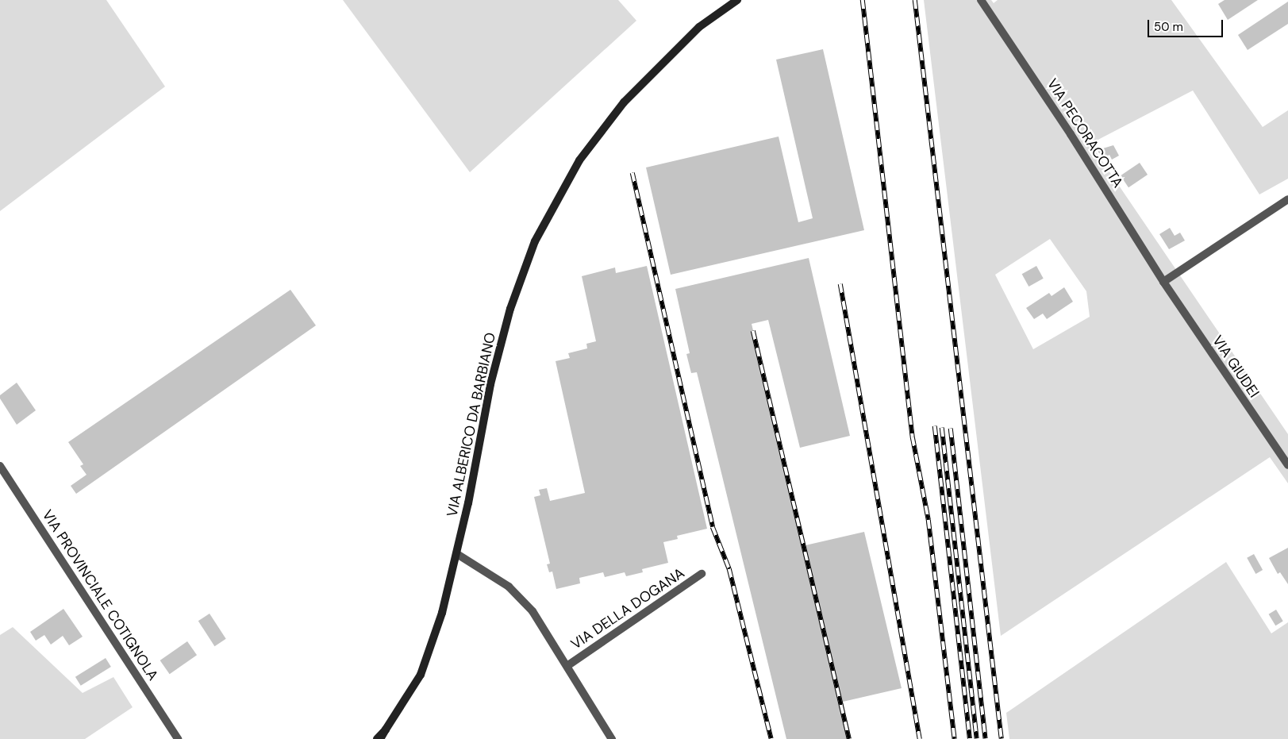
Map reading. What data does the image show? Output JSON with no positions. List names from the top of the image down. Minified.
{"streets":{"main road":["VIA ALBERICO DA BARBIANO"],"street":["VIA PECORACOTTA","VIA GIUDEI","VIA PROVINCIALE COTIGNOLA","VIA DELLA DOGANA"]},"crossings":[["VIA PECORACOTTA","VIA GIUDEI"],["VIA ALBERICO DA BARBIANO","VIA DELLA DOGANA"]],"scale_bar":"50 m"}
